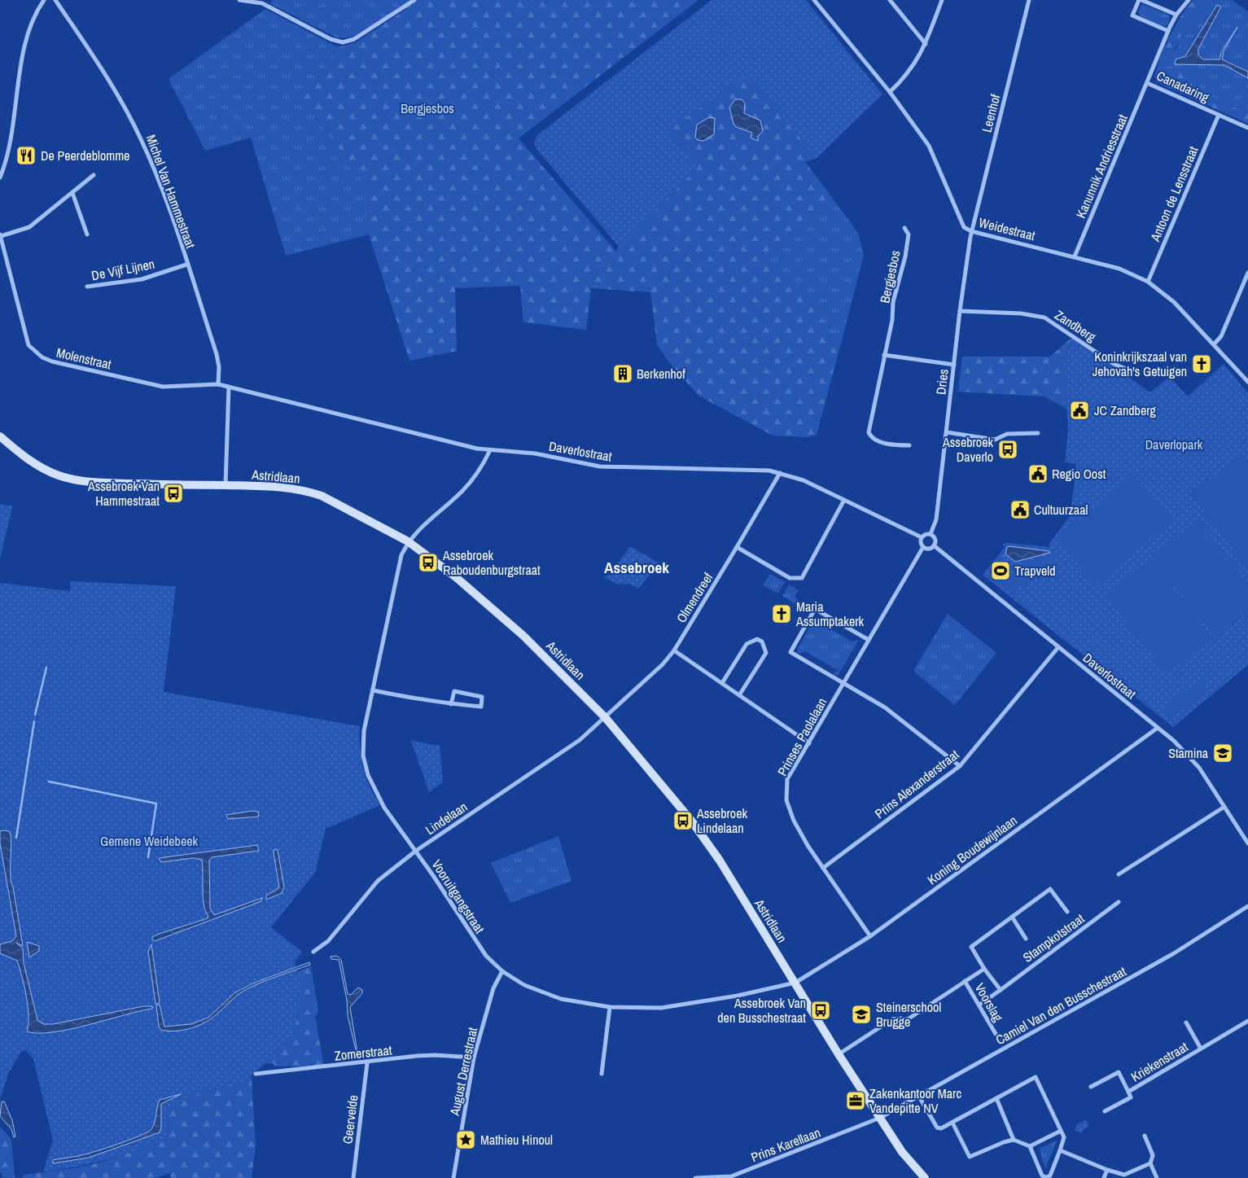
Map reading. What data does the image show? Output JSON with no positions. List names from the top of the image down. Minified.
{"streets":{"main road":["Astridlaan"],"street":["Canadaring","Leenhof","Kanunnik Andriesstraat","Michel Van Hammestraat","Antoon de Lensstraat","Weidestraat","De Vijf Lijnen","Bergjesbos","Zandberg","Molenstraat","Dries","Daverlostraat","Olmendreef","Prinses Paolalaan","Prins Alexanderstraat","Lindelaan","Koning Boudewijnlaan","Vooruitgangstraat","Stampkotstraat","Voorslag","Camiel Van den Busschestraat","Zomerstraat","Kriekenstraat","August Derrestraat","Geervelde","Prins Karellaan"]},"crossings":[["Canadaring","Kanunnik Andriesstraat"],["Canadaring","Antoon de Lensstraat"],["Leenhof","Weidestraat"],["Leenhof","Dries"],["Kanunnik Andriesstraat","Weidestraat"],["Michel Van Hammestraat","De Vijf Lijnen"],["Michel Van Hammestraat","Molenstraat"],["Antoon de Lensstraat","Weidestraat"],["Weidestraat","Dries"],["Zandberg","Dries"],["Molenstraat","Daverlostraat"],["Dries","Daverlostraat"],["Dries","Prinses Paolalaan"],["Daverlostraat","Olmendreef"],["Daverlostraat","Prinses Paolalaan"],["Daverlostraat","Prins Alexanderstraat"],["Daverlostraat","Koning Boudewijnlaan"],["Daverlostraat","Vooruitgangstraat"],["Astridlaan","Olmendreef"],["Astridlaan","Lindelaan"],["Astridlaan","Koning Boudewijnlaan"],["Astridlaan","Vooruitgangstraat"],["Astridlaan","Camiel Van den Busschestraat"],["Astridlaan","Prins Karellaan"],["Olmendreef","Lindelaan"],["Prinses Paolalaan","Prins Alexanderstraat"],["Prinses Paolalaan","Koning Boudewijnlaan"],["Lindelaan","Vooruitgangstraat"],["Koning Boudewijnlaan","Vooruitgangstraat"],["Vooruitgangstraat","August Derrestraat"],["Stampkotstraat","Voorslag"],["Camiel Van den Busschestraat","Prins Karellaan"],["Zomerstraat","August Derrestraat"],["Zomerstraat","Geervelde"]],"districts":["Assebroek"],"parks":["Bergjesbos","Daverlopark","Gemene Weidebeek"],"places":{"restaurant":["De Peerdeblomme"],"church":["Koninkrijkszaal van Jehovah's Getuigen","Maria Assumptakerk"],"building":["Berkenhof"],"public building":["JC Zandberg","Regio Oost","Cultuurzaal"],"bus stop":["Assebroek Daverlo","Assebroek Van Hammestraat","Assebroek Raboudenburgstraat","Assebroek Lindelaan","Assebroek Van den Busschestraat"],"sports":["Trapveld"],"school or university":["Stamina","Steinerschool Brugge"],"office":["Zakenkantoor Marc Vandepitte NV"],"place":["Mathieu Hinoul"]}}
